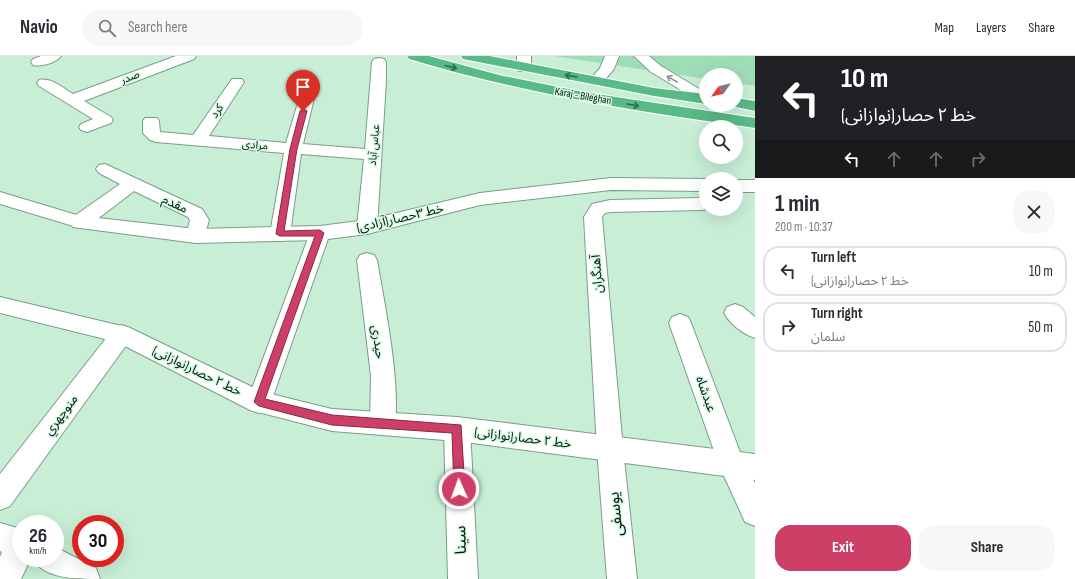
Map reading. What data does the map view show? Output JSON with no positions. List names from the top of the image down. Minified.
{"streets":{"highway":["Karaj - Bileghan"],"street":["صدر","کرد","مرادی","عباس آباد","مقدم","خط ۳حصار(آزادی)","آهنگران","حیدری","خط ۲ حصار(نوازانی)","عبدشاه","منوچهري","یوسفی","سینا"]},"crossings":[["کرد","مرادی"],["مرادی","عباس آباد"],["عباس آباد","خط ۳حصار(آزادی)"],["مقدم","خط ۳حصار(آزادی)"],["آهنگران","خط ۲ حصار(نوازانی)"],["آهنگران","یوسفی"],["حیدری","خط ۲ حصار(نوازانی)"],["خط ۲ حصار(نوازانی)","عبدشاه"],["خط ۲ حصار(نوازانی)","منوچهري"],["خط ۲ حصار(نوازانی)","یوسفی"],["خط ۲ حصار(نوازانی)","سینا"]],"north":"bottom left","page":{"header":"Navio","search":"Search here","nav":["Map","Layers","Share"],"turn":["10 m","خط ۲ حصار(نوازانی)"],"heading":["1 min","200 m · 10:37"],"list":[{"name":"Turn left","note":"خط ۲ حصار(نوازانی)","value":"10 m"},{"name":"Turn right","note":"سلمان","value":"50 m"}],"speed":"26 km/h","limit":"30","buttons":["Exit","Share"]}}
